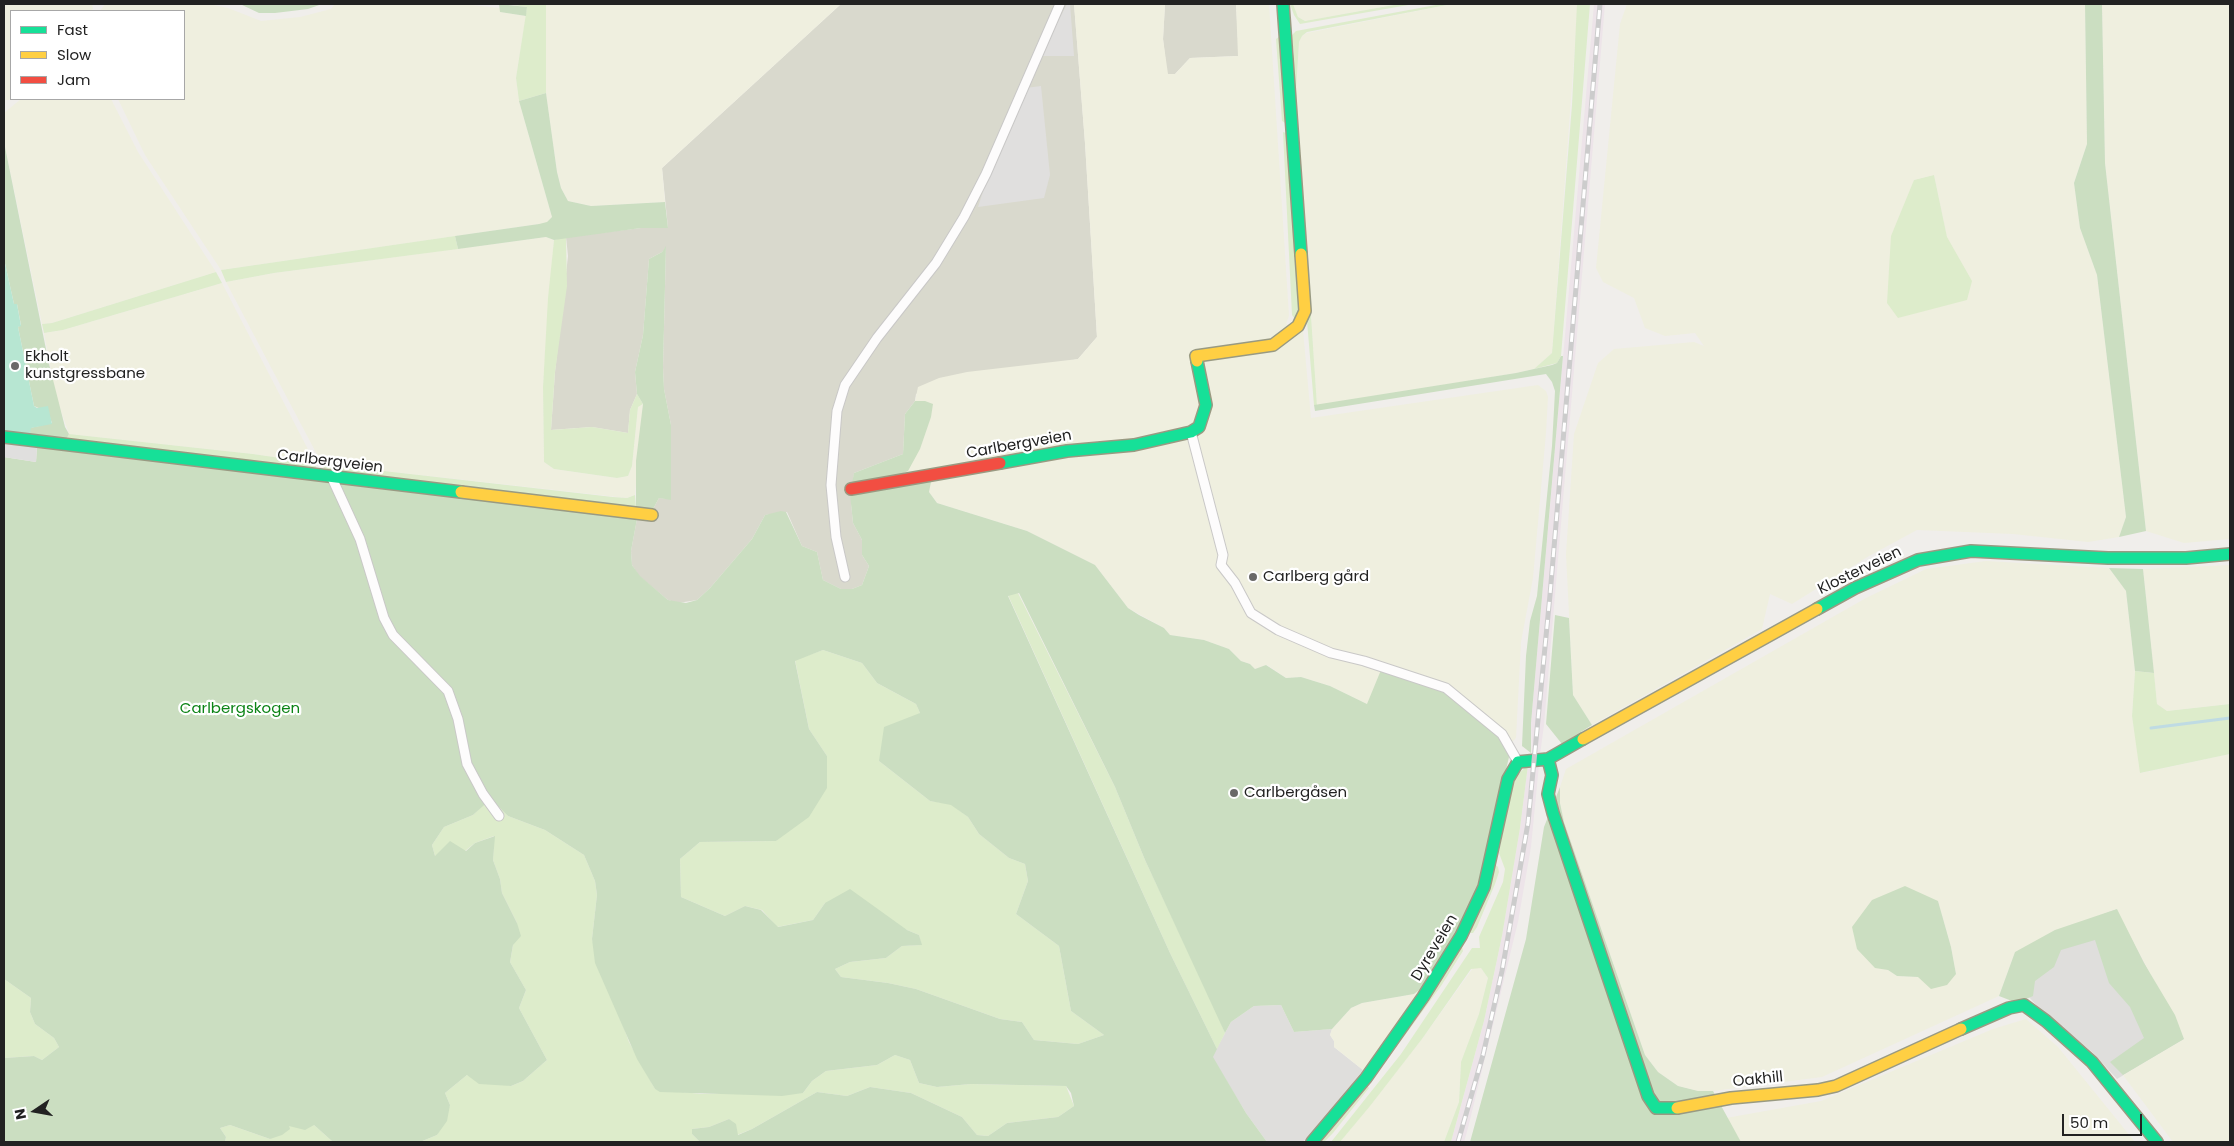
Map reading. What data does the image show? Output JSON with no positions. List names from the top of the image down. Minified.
{"streets":{"street":["Carlbergveien","Klosterveien","Dyreveien","Oakhill"]},"crossings":[["Klosterveien","Oakhill"]],"parks":["Carlbergskogen"],"places":["Ekholt kunstgressbane","Carlberg gård","Carlbergåsen"],"legend":["Fast","Slow","Jam"],"scale_bar":"50 m","north":"left"}
